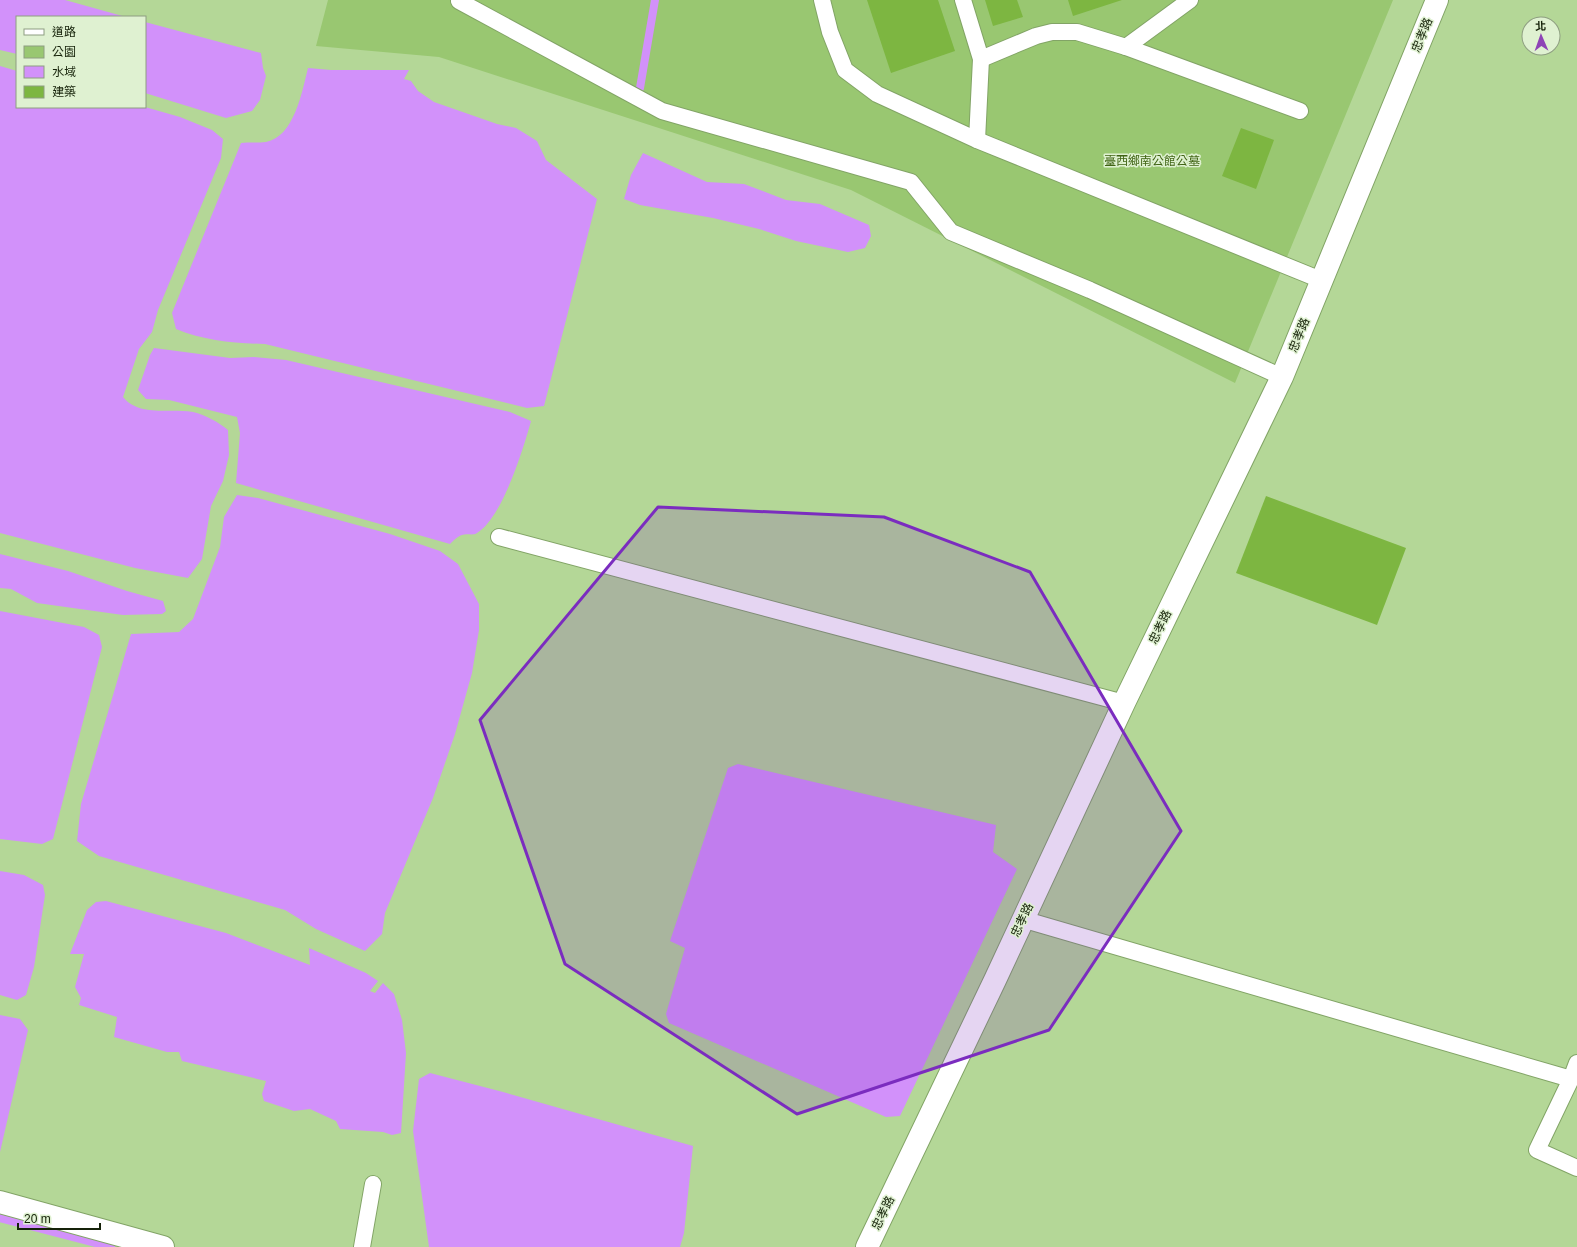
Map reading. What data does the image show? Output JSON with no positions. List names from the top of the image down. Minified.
{"streets":{"street":["忠孝路"]},"parks":["臺西鄉南公館公墓"],"legend":["道路","公園","水域","建築"],"scale_bar":"20 m","north":"top"}
